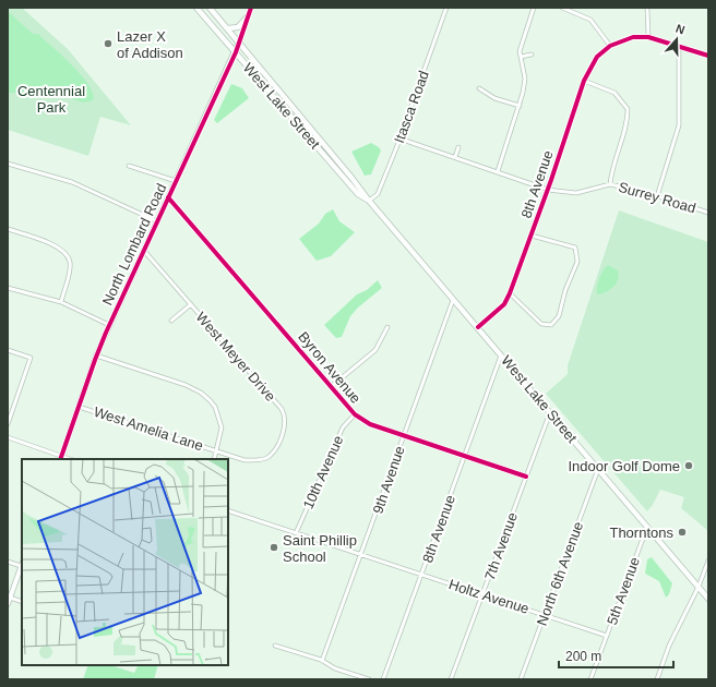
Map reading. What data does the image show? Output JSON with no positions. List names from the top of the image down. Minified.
{"streets":{"main road":["West Lake Street"],"street":["Itasca Road","8th Avenue","Surrey Road","North Lombard Road","West Meyer Drive","Byron Avenue","West Amelia Lane","10th Avenue","9th Avenue","7th Avenue","North 6th Avenue","5th Avenue","Holtz Avenue"]},"crossings":[["West Lake Street","Itasca Road"],["West Lake Street","8th Avenue"],["West Lake Street","North Lombard Road"],["West Lake Street","9th Avenue"],["West Lake Street","7th Avenue"],["West Lake Street","North 6th Avenue"],["West Lake Street","5th Avenue"],["Itasca Road","Surrey Road"],["8th Avenue","Surrey Road"],["8th Avenue","Byron Avenue"],["8th Avenue","Holtz Avenue"],["North Lombard Road","West Meyer Drive"],["North Lombard Road","Byron Avenue"],["North Lombard Road","West Amelia Lane"],["West Meyer Drive","West Amelia Lane"],["Byron Avenue","10th Avenue"],["Byron Avenue","9th Avenue"],["Byron Avenue","7th Avenue"],["10th Avenue","Holtz Avenue"],["9th Avenue","Holtz Avenue"],["7th Avenue","Holtz Avenue"],["North 6th Avenue","Holtz Avenue"],["5th Avenue","Holtz Avenue"]],"parks":["Centennial Park"],"places":["Lazer X of Addison","Indoor Golf Dome","Thorntons","Saint Phillip School"],"scale_bar":"200 m","north":"top"}
